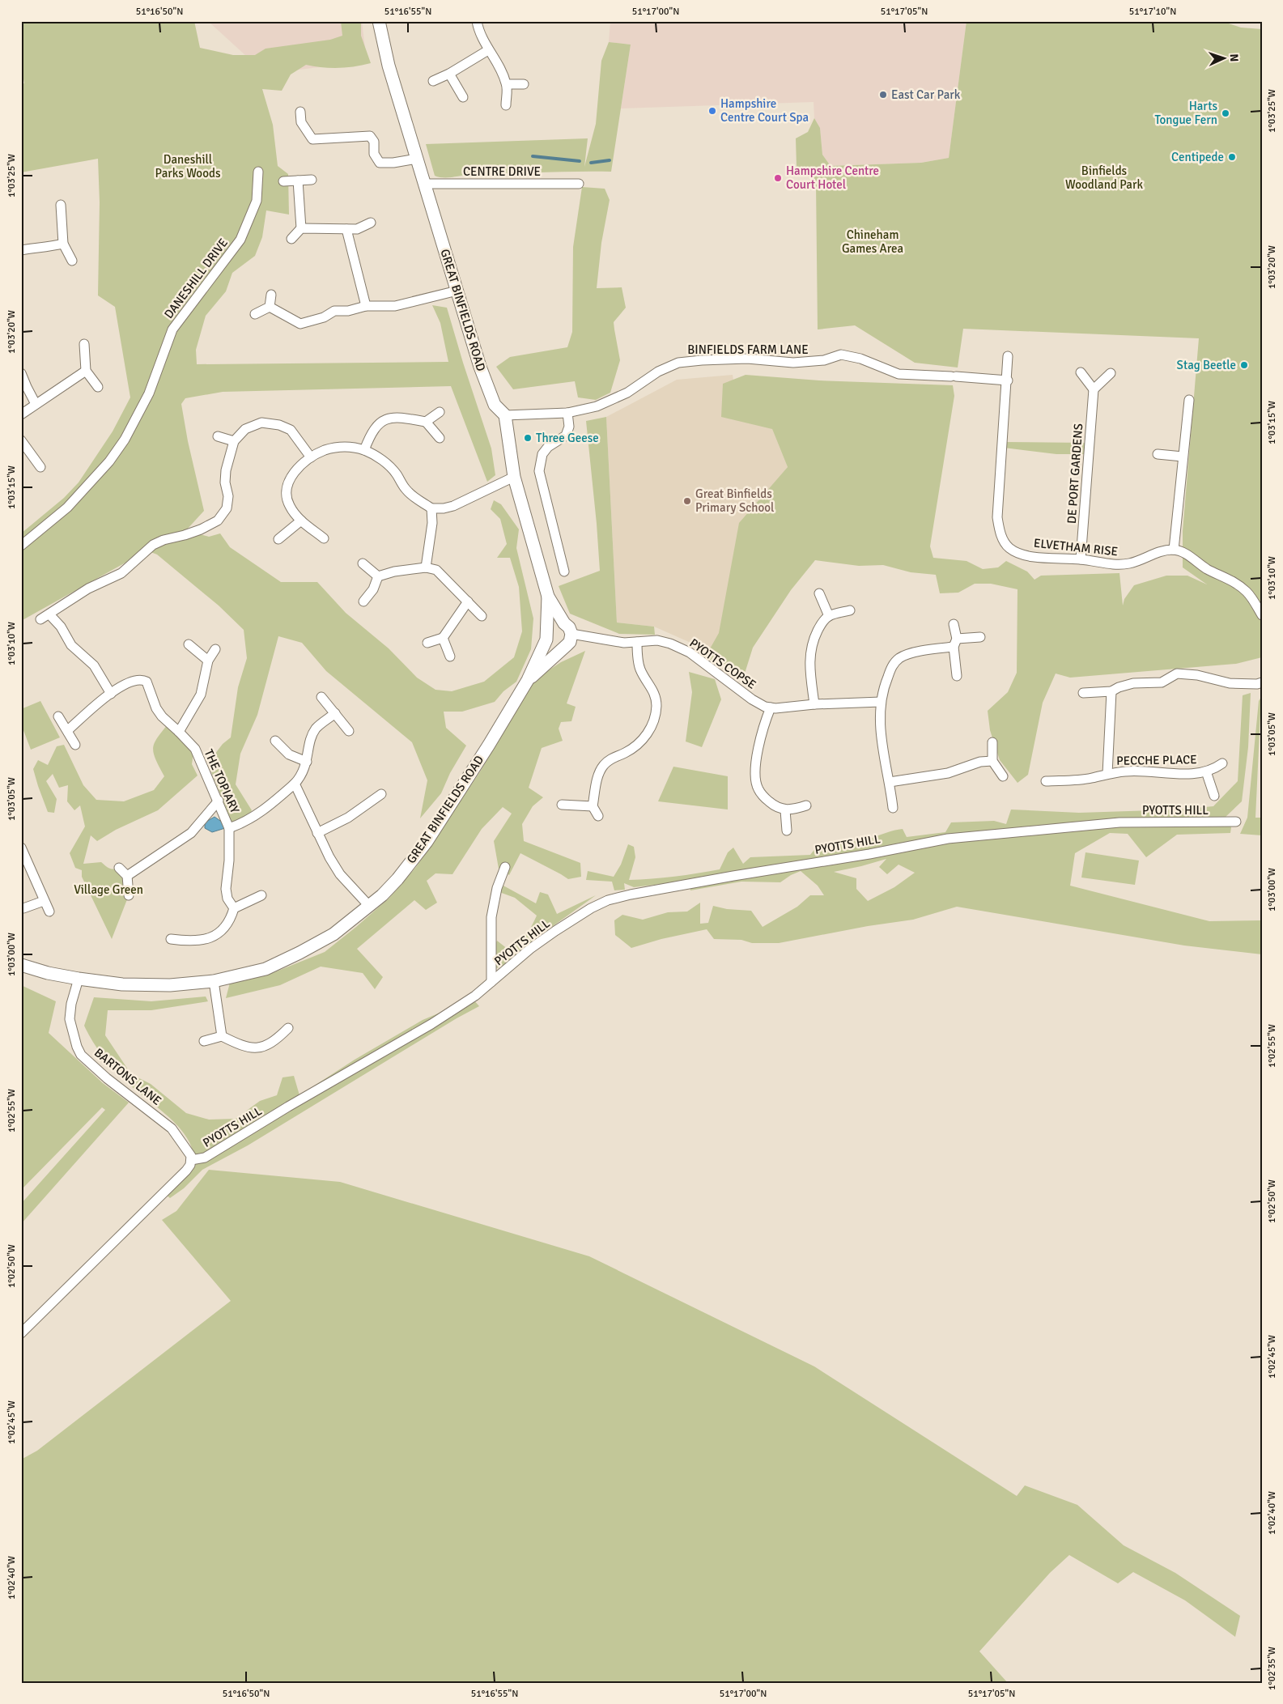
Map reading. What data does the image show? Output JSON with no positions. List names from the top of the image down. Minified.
{"streets":{"street":["CENTRE DRIVE","DANESHILL DRIVE","GREAT BINFIELDS ROAD","BINFIELDS FARM LANE","DE PORT GARDENS","ELVETHAM RISE","PYOTTS COPSE","PECCHE PLACE","THE TOPIARY","PYOTTS HILL","BARTONS LANE"]},"crossings":[["CENTRE DRIVE","GREAT BINFIELDS ROAD"],["GREAT BINFIELDS ROAD","BINFIELDS FARM LANE"],["GREAT BINFIELDS ROAD","PYOTTS COPSE"],["GREAT BINFIELDS ROAD","BARTONS LANE"],["BINFIELDS FARM LANE","ELVETHAM RISE"],["DE PORT GARDENS","ELVETHAM RISE"],["PYOTTS HILL","BARTONS LANE"]],"parks":["Daneshill Parks Woods","Binfields Woodland Park","Chineham Games Area","Village Green"],"places":["East Car Park","Hampshire Centre Court Spa","Harts Tongue Fern","Centipede","Hampshire Centre Court Hotel","Stag Beetle","Three Geese","Great Binfields Primary School"],"north":"right","coordinates":["51°16'50\"N","51°16'55\"N","51°17'00\"N","51°17'05\"N","51°17'10\"N","1°03'25\"W","1°03'20\"W","1°03'15\"W","1°03'10\"W","1°03'05\"W","1°03'00\"W","1°02'55\"W","1°02'50\"W","1°02'45\"W","1°02'40\"W","1°02'35\"W"]}
